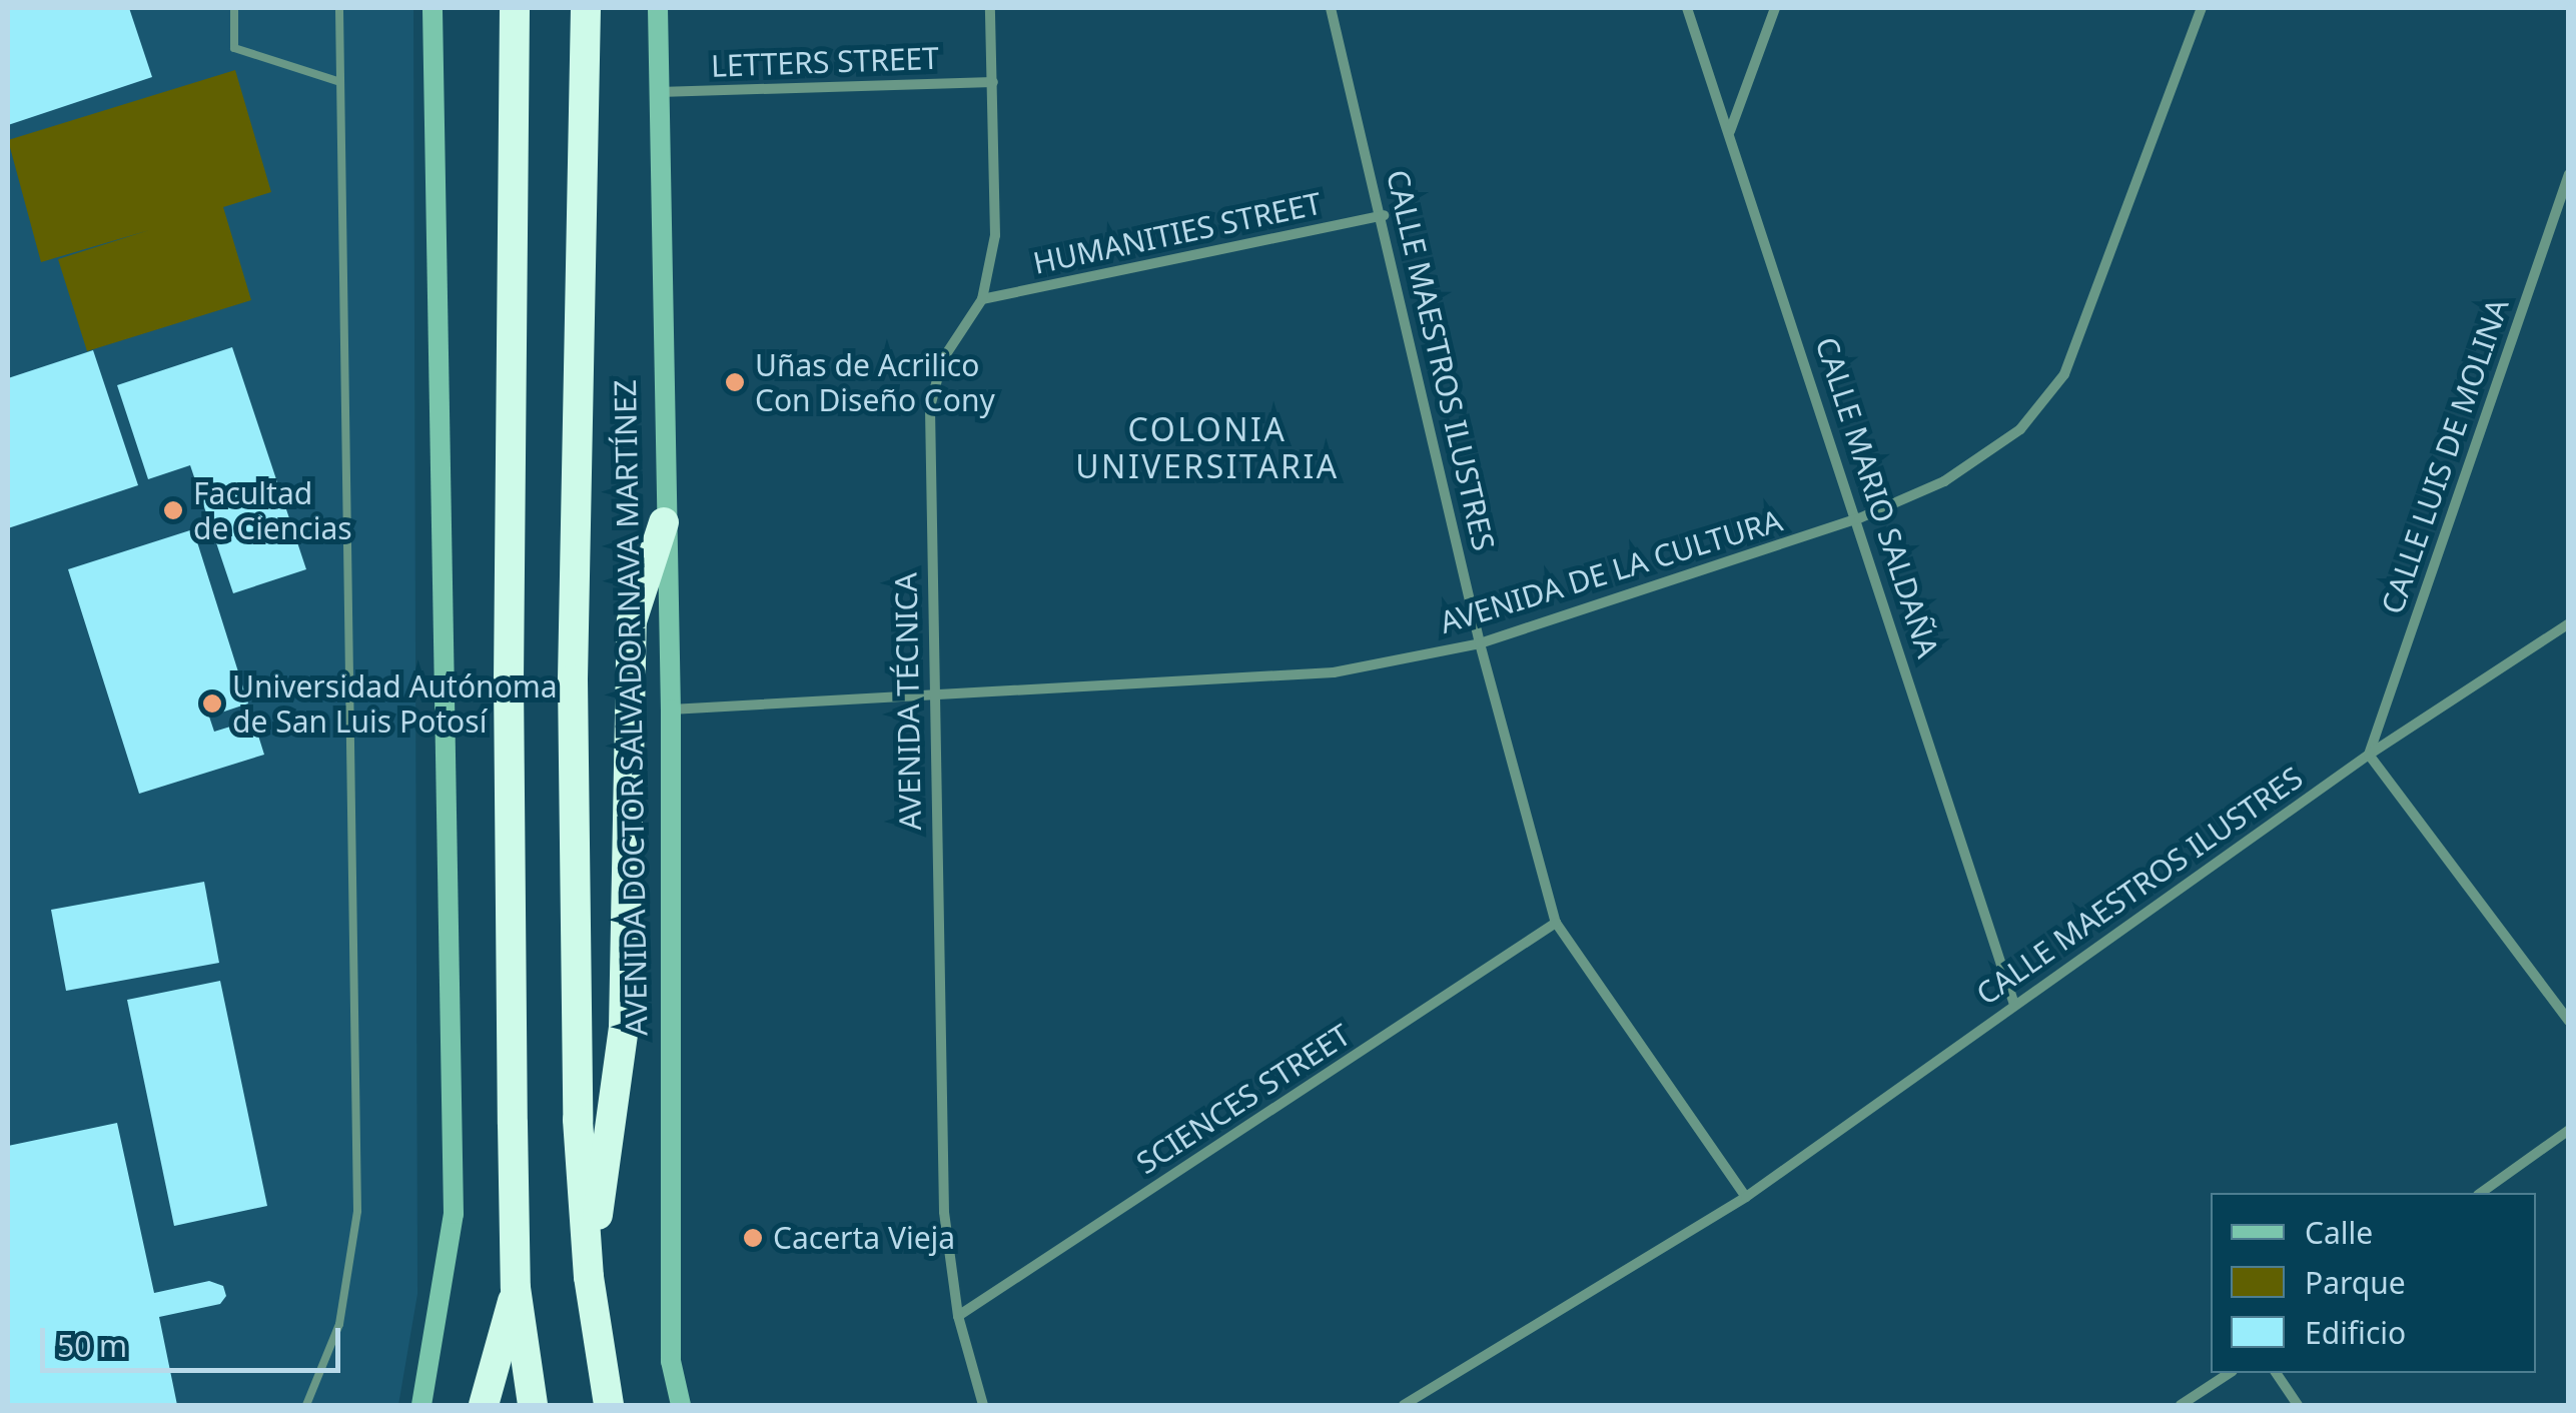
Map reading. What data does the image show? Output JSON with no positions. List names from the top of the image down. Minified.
{"streets":{"highway":["AVENIDA DOCTOR SALVADOR NAVA MARTÍNEZ"],"street":["LETTERS STREET","HUMANITIES STREET","CALLE MAESTROS ILUSTRES","CALLE LUIS DE MOLINA","CALLE MARIO SALDAÑA","AVENIDA DE LA CULTURA","AVENIDA TÉCNICA","SCIENCES STREET"]},"crossings":[["LETTERS STREET","AVENIDA TÉCNICA"],["LETTERS STREET","AVENIDA DOCTOR SALVADOR NAVA MARTÍNEZ"],["HUMANITIES STREET","CALLE MAESTROS ILUSTRES"],["HUMANITIES STREET","AVENIDA TÉCNICA"],["CALLE MAESTROS ILUSTRES","CALLE LUIS DE MOLINA"],["CALLE MAESTROS ILUSTRES","CALLE MARIO SALDAÑA"],["CALLE MAESTROS ILUSTRES","AVENIDA DE LA CULTURA"],["CALLE MAESTROS ILUSTRES","SCIENCES STREET"],["CALLE MARIO SALDAÑA","AVENIDA DE LA CULTURA"],["AVENIDA DE LA CULTURA","AVENIDA TÉCNICA"],["AVENIDA DE LA CULTURA","AVENIDA DOCTOR SALVADOR NAVA MARTÍNEZ"],["AVENIDA TÉCNICA","SCIENCES STREET"]],"districts":["COLONIA UNIVERSITARIA"],"places":["Uñas de Acrilico Con Diseño Cony","Facultad de Ciencias","Universidad Autónoma de San Luis Potosí","Cacerta Vieja"],"legend":["Calle","Parque","Edificio"],"scale_bar":"50 m"}
